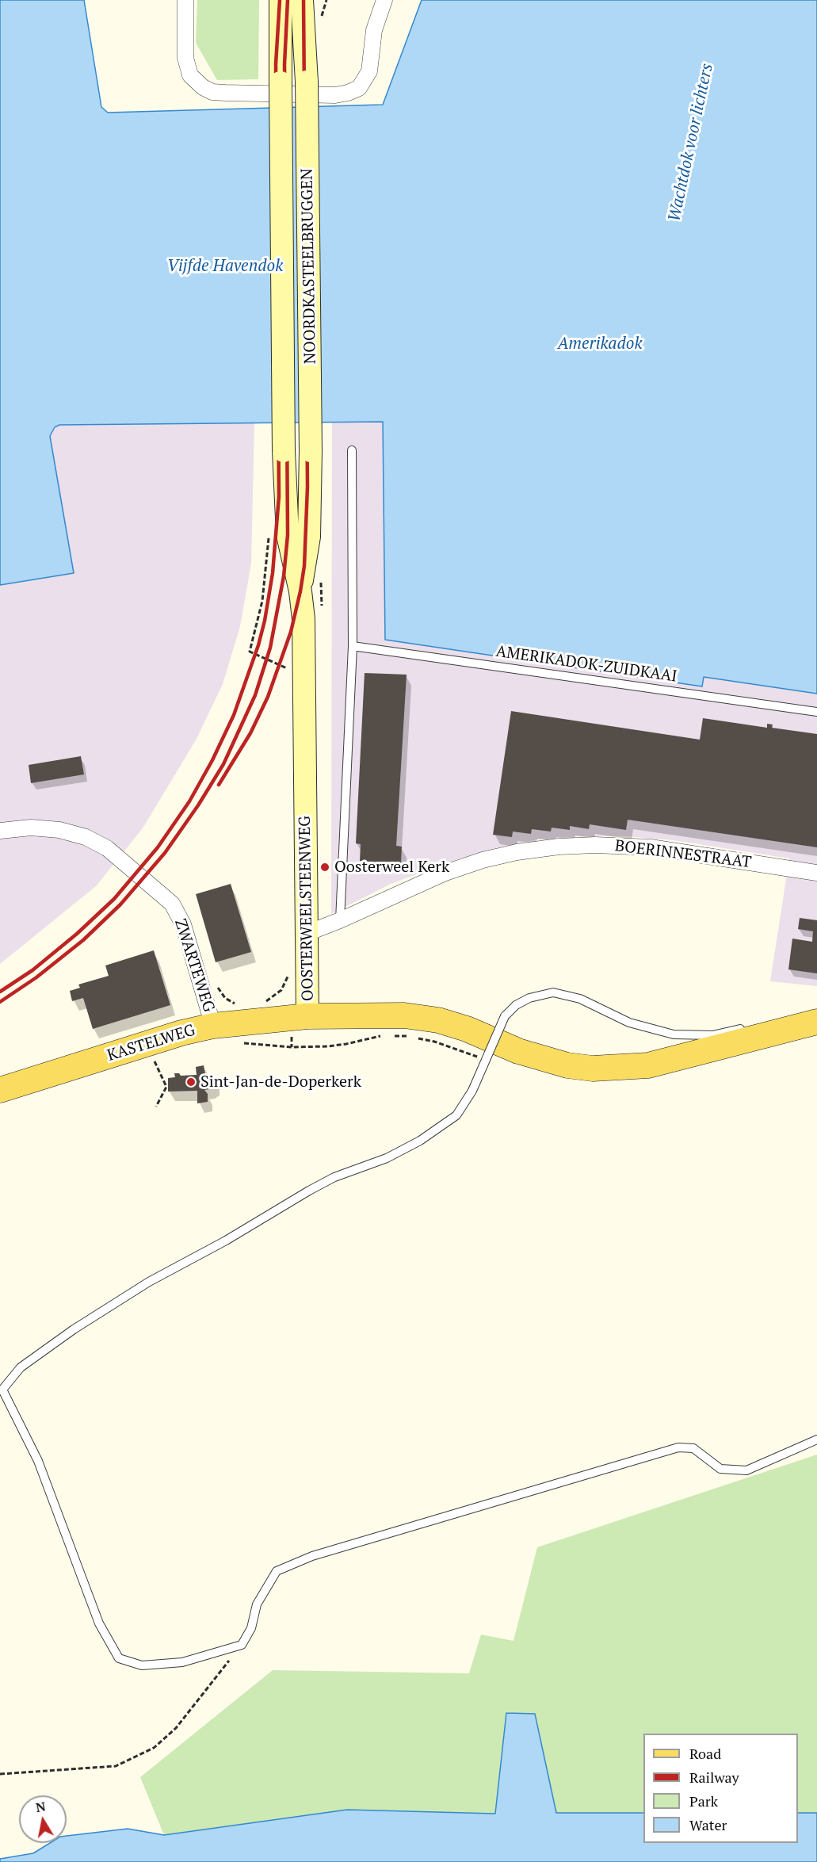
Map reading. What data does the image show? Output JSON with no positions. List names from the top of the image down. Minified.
{"streets":{"main road":["NOORDKASTEELBRUGGEN","OOSTERWEELSTEENWEG","KASTELWEG"],"street":["BOERINNESTRAAT","ZWARTEWEG"],"lane":["AMERIKADOK-ZUIDKAAI"]},"crossings":[["NOORDKASTEELBRUGGEN","OOSTERWEELSTEENWEG"],["BOERINNESTRAAT","OOSTERWEELSTEENWEG"],["OOSTERWEELSTEENWEG","KASTELWEG"],["ZWARTEWEG","KASTELWEG"]],"water":["Wachtdok voor lichters","Vijfde Havendok","Amerikadok"],"places":["Oosterweel Kerk","Sint-Jan-de-Doperkerk"],"legend":["Road","Railway","Park","Water"],"north":"top"}
